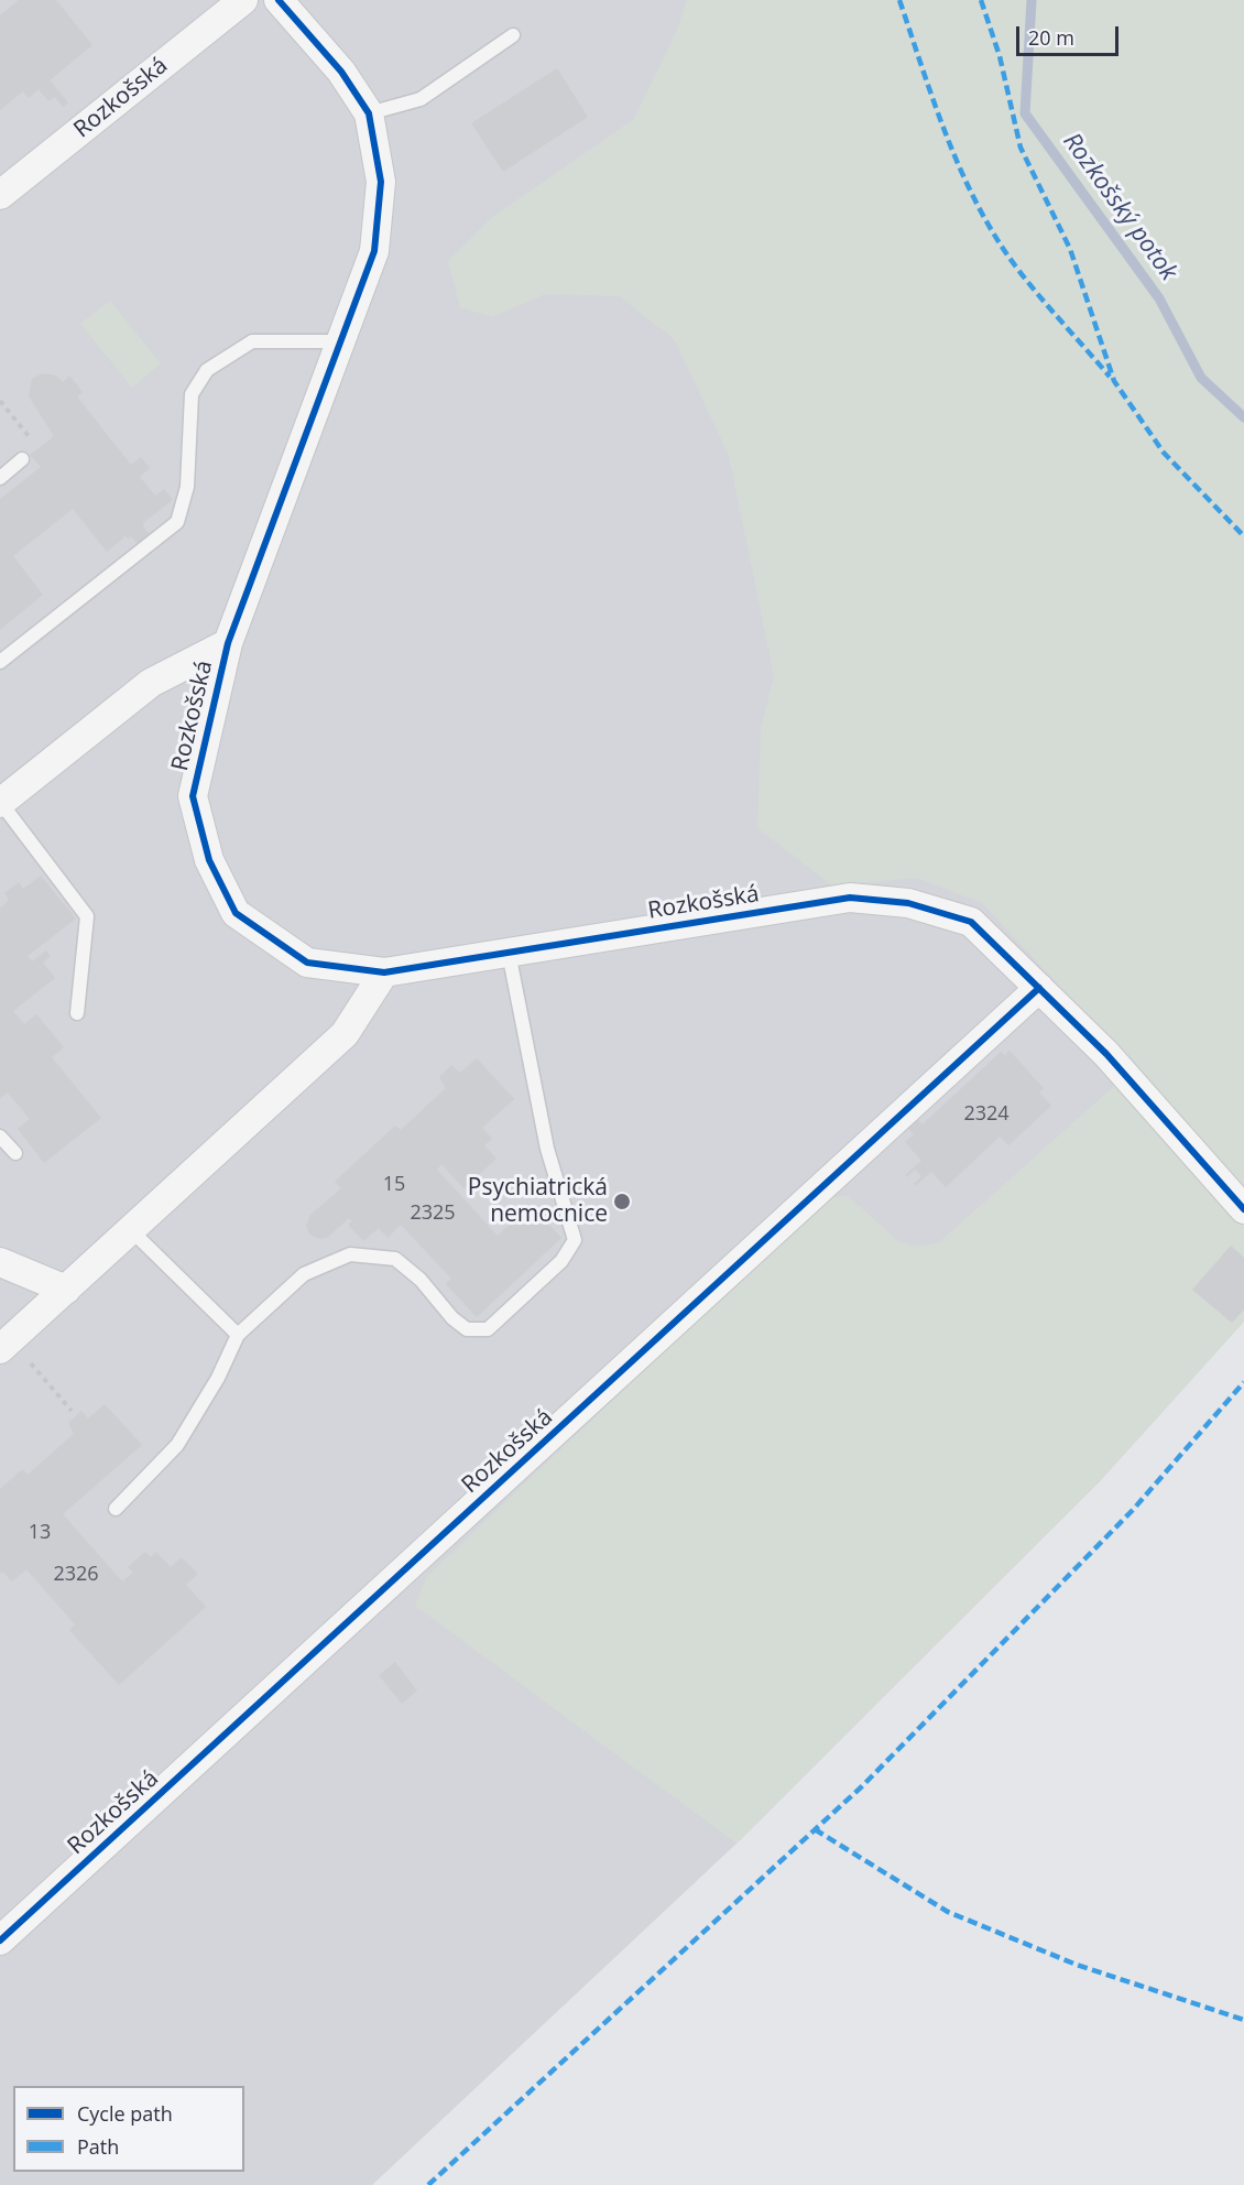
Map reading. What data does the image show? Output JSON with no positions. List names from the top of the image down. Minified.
{"streets":{"street":["Rozkošská"]},"water":["Rozkošský potok"],"places":["Psychiatrická nemocnice"],"house_numbers":["2324","15","2325","13","2326"],"legend":["Cycle path","Path"],"scale_bar":"20 m"}
